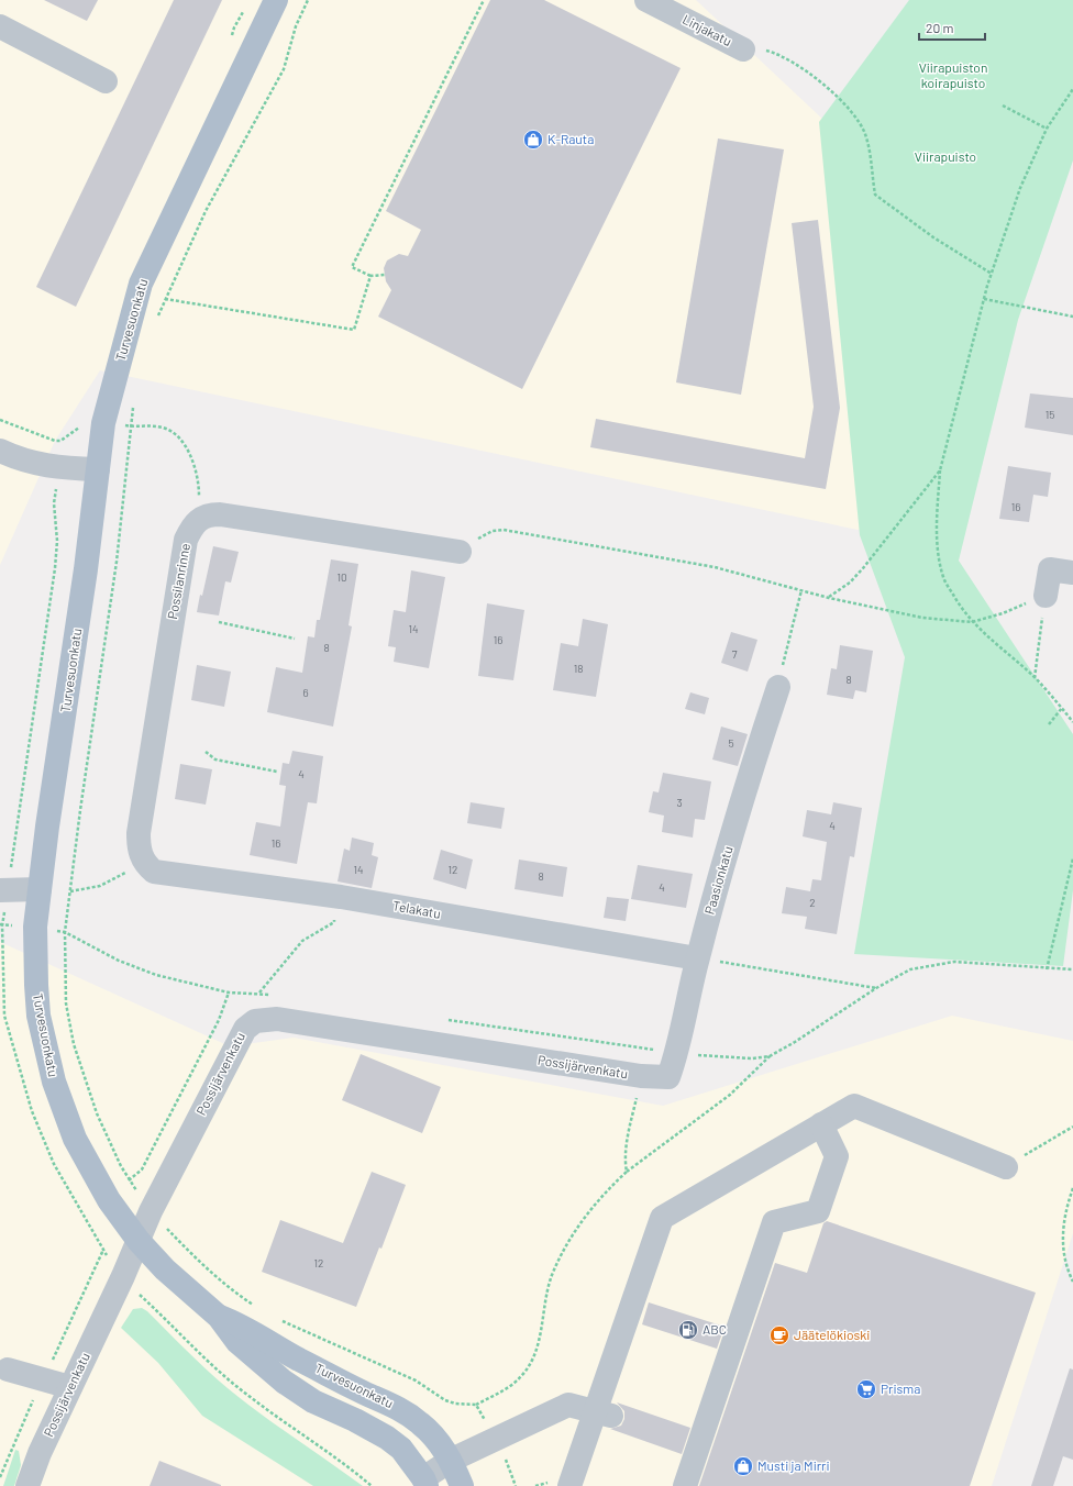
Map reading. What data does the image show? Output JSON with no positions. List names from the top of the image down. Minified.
{"streets":{"main road":["Turvesuonkatu"],"street":["Linjakatu","Possilanrinne","Paasionkatu","Telakatu","Possijärvenkatu"]},"crossings":[["Turvesuonkatu","Possijärvenkatu"],["Possilanrinne","Telakatu"],["Paasionkatu","Telakatu"],["Paasionkatu","Possijärvenkatu"]],"parks":["Viirapuiston koirapuisto","Viirapuisto"],"places":{"shop":["K-Rauta","Musti ja Mirri"],"fuel station":["ABC"],"cafe":["Jäätelökioski"],"supermarket":["Prisma"]},"house_numbers":["15","16","10","14","16","8","7","18","8","6","5","4","3","4","16","14","12","8","4","2","12"],"scale_bar":"20 m"}
